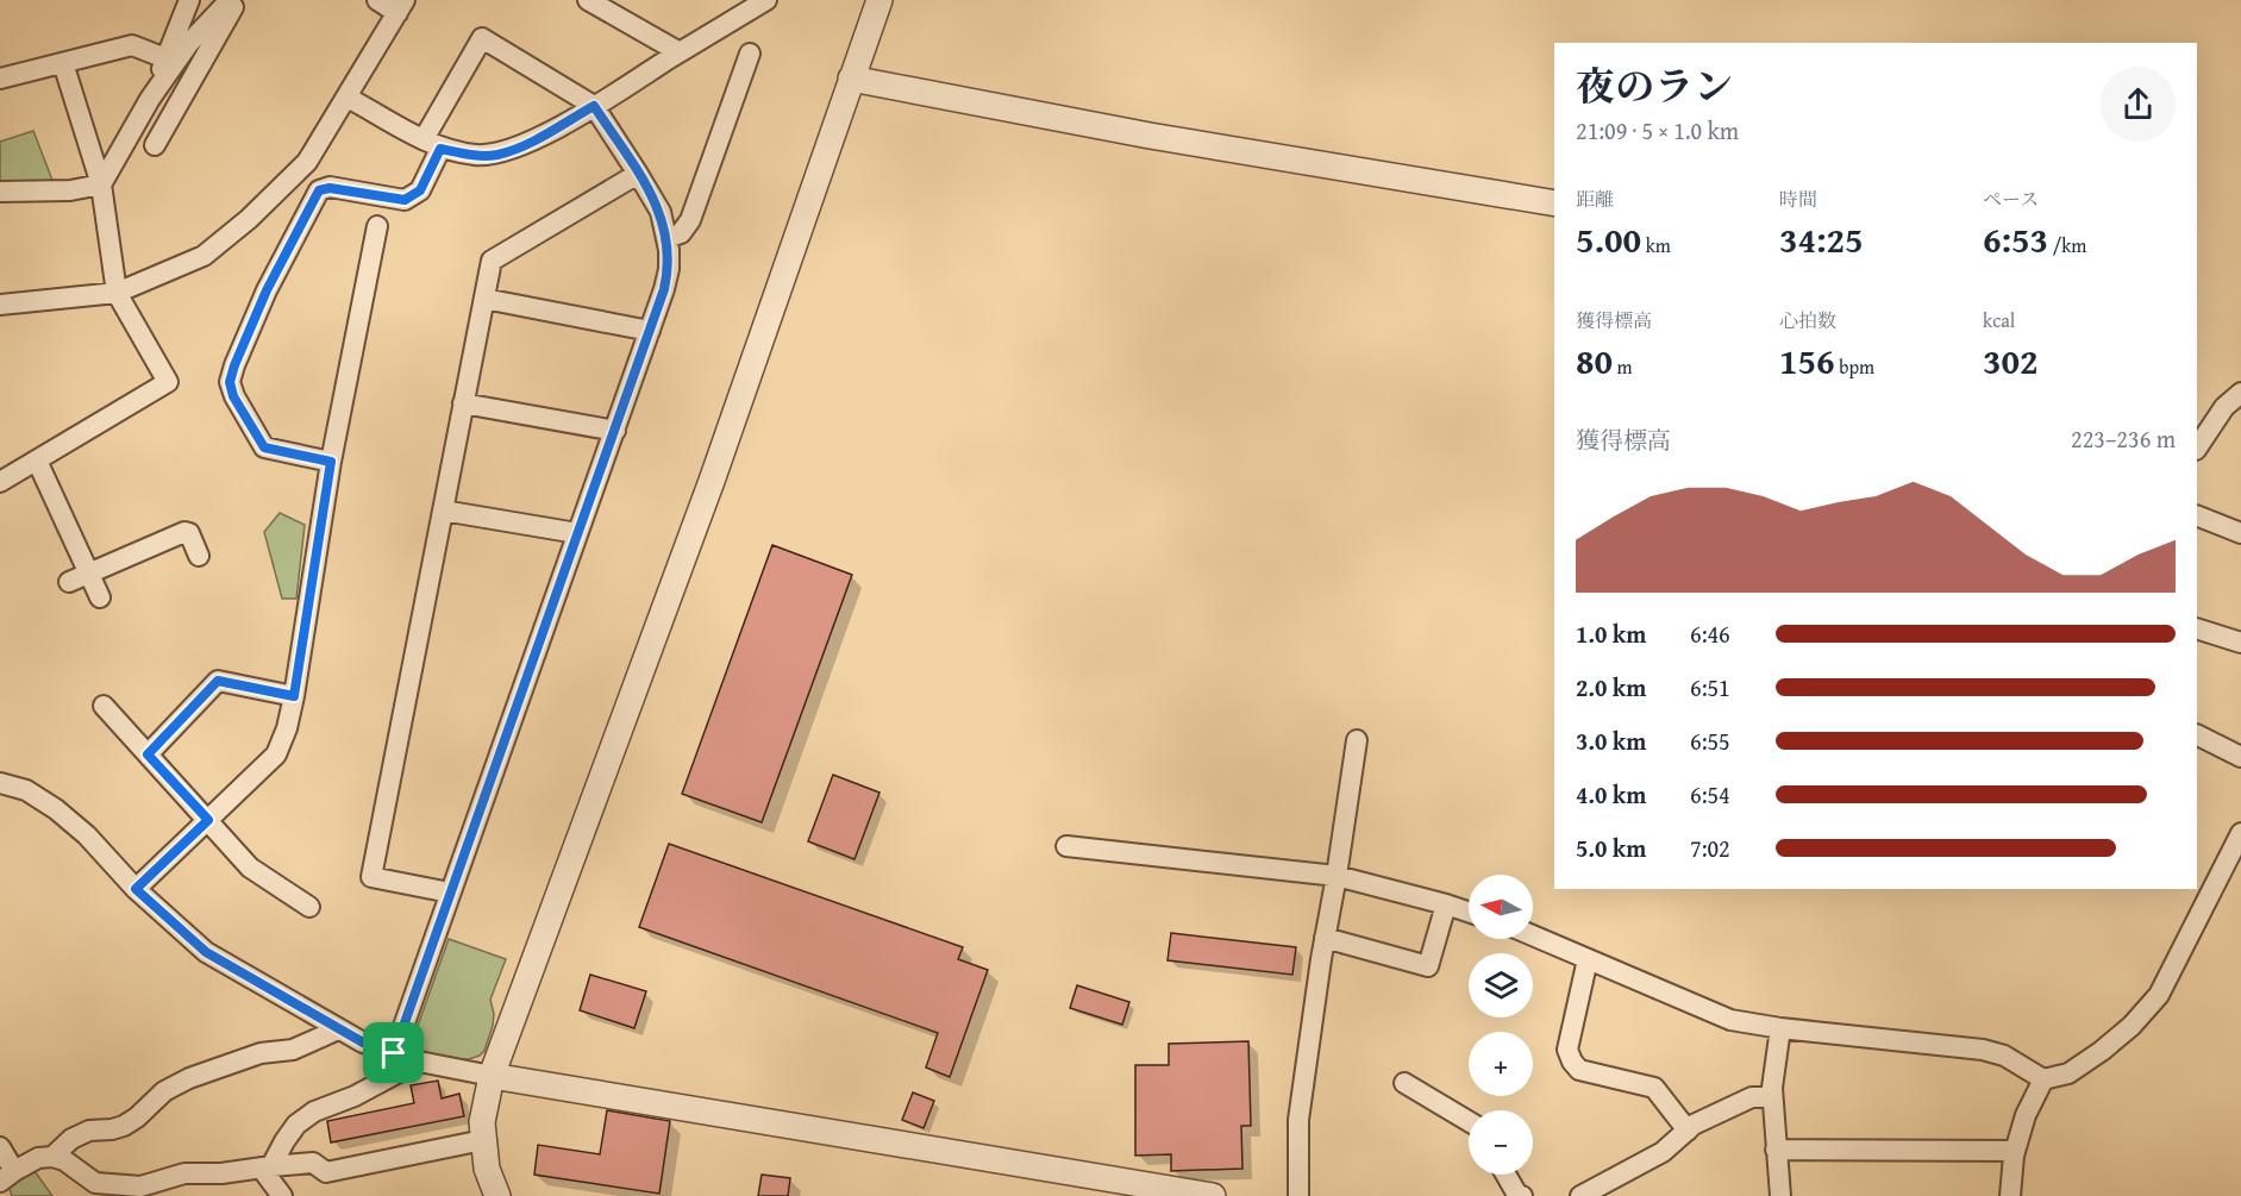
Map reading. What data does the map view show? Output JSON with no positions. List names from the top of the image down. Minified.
{"north":"left","page":{"heading":["夜のラン","21:09 · 5 × 1.0 km"],"stats":[["距離","5.00 km"],["時間","34:25"],["ペース","6:53 /km"],["獲得標高","80 m"],["心拍数","156 bpm"],["kcal","302"]],"chart":["獲得標高","223–236 m"],"list":[{"name":"1.0 km","note":"6:46"},{"name":"2.0 km","note":"6:51"},{"name":"3.0 km","note":"6:55"},{"name":"4.0 km","note":"6:54"},{"name":"5.0 km","note":"7:02"}],"map_buttons":["+","−"]}}
